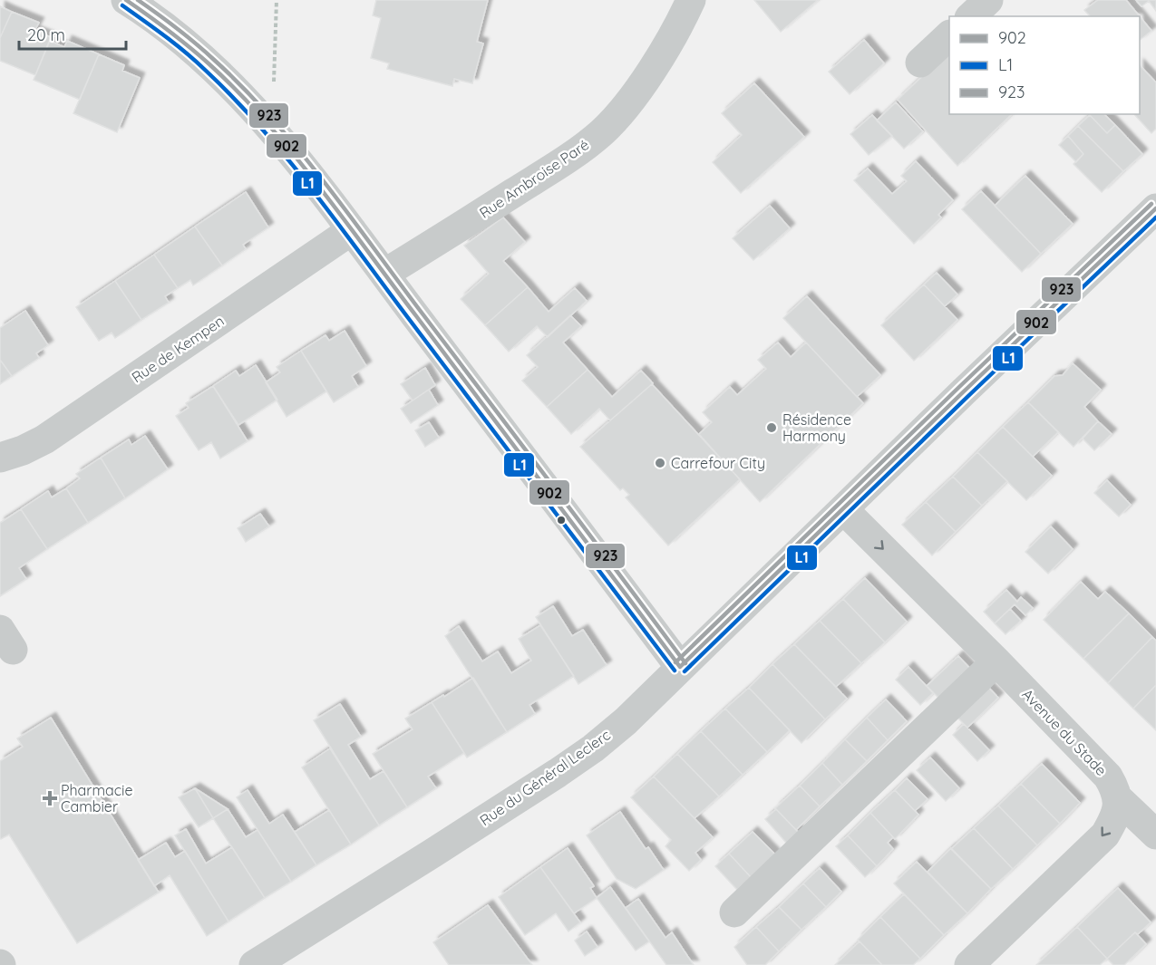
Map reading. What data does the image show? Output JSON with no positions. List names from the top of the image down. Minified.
{"streets":{"street":["Rue Ambroise Paré","Rue de Kempen","Avenue du Stade","Rue du Général Leclerc"]},"crossings":[["Avenue du Stade","Rue du Général Leclerc"]],"one_way":["Avenue du Stade"],"places":{"other":["Résidence Harmony","Carrefour City"],"health":["Pharmacie Cambier"]},"lines":["transit line 902","transit line 923","transit line L1"],"legend":["902","L1","923"],"scale_bar":"20 m"}
